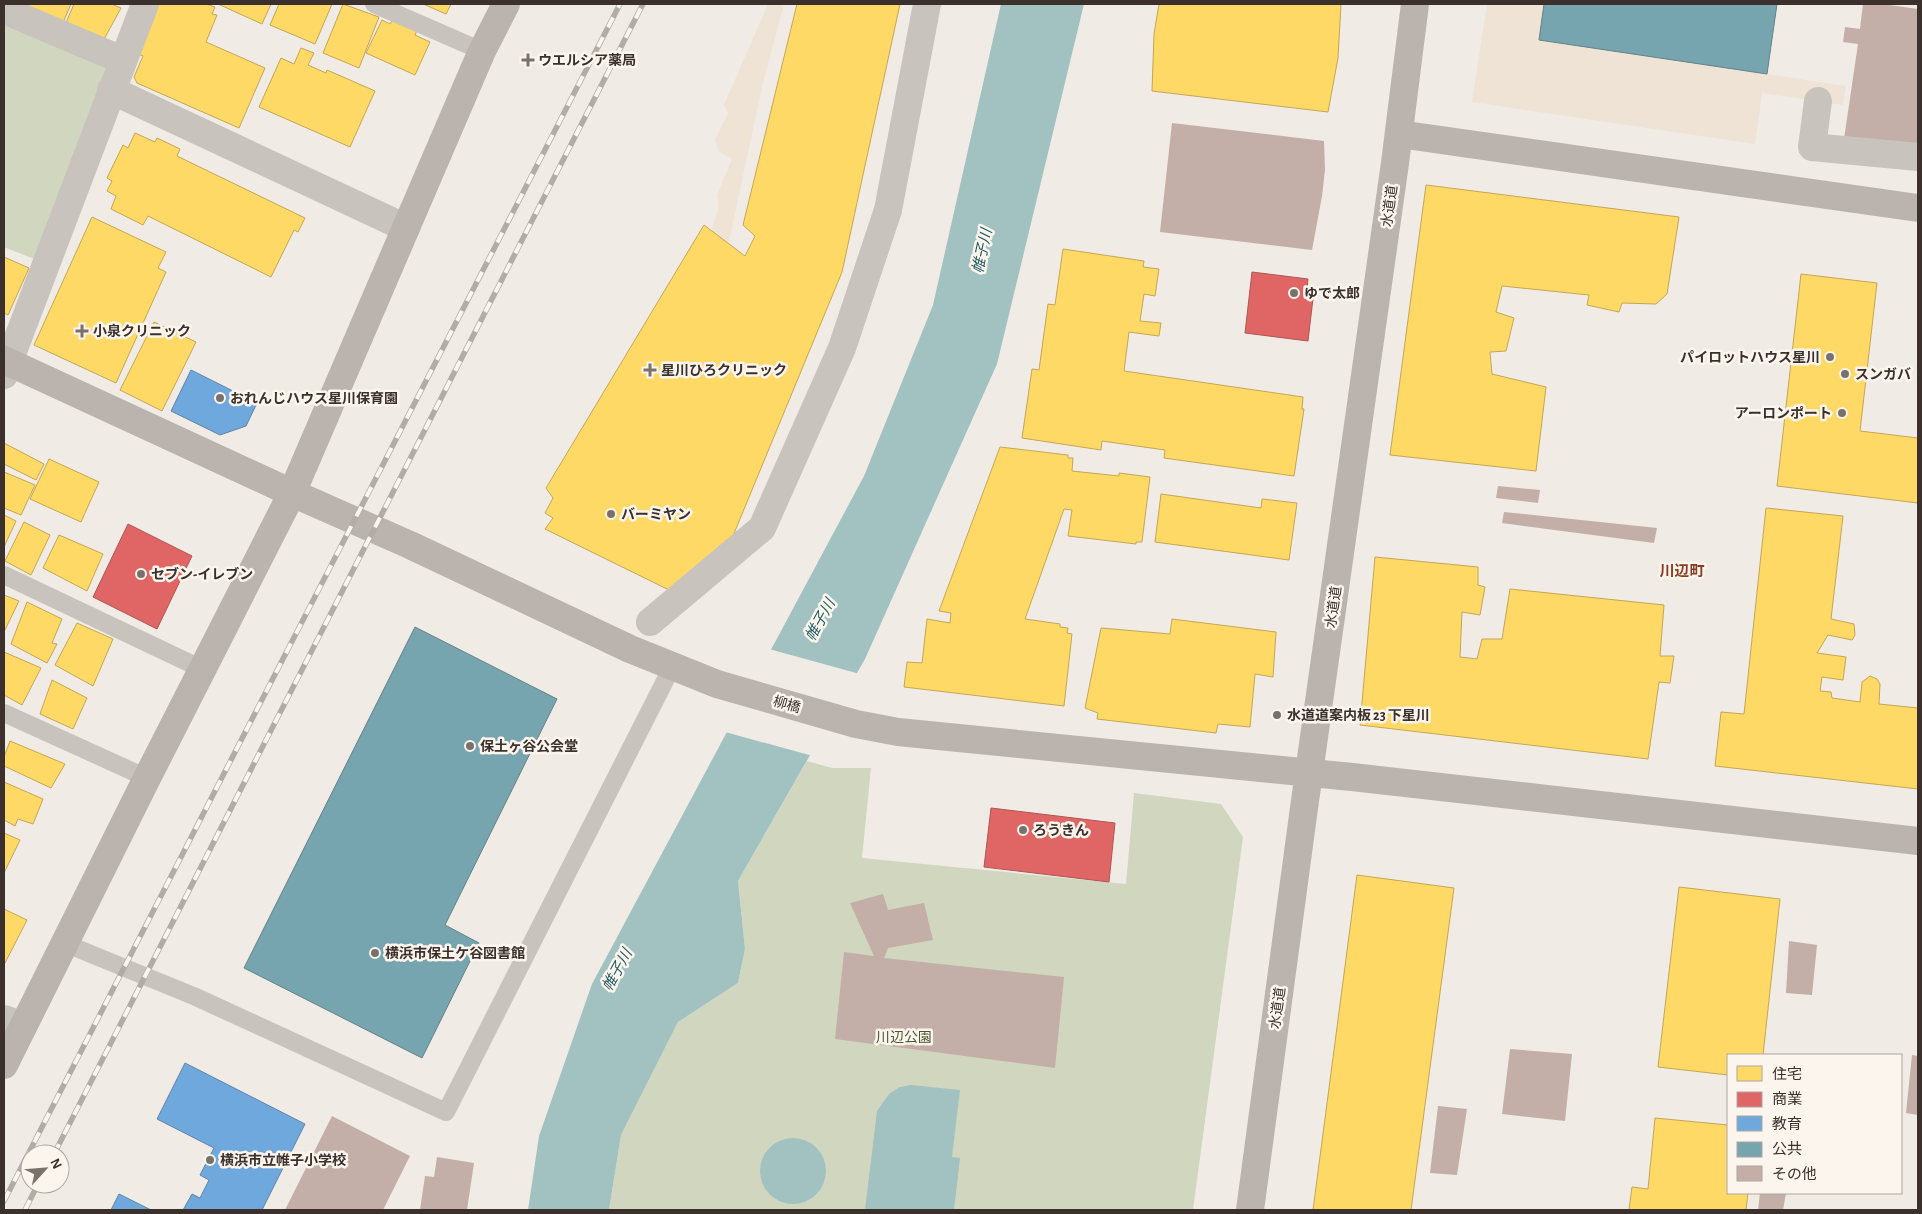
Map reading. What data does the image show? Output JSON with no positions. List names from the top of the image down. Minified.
{"streets":{"street":["水道道","柳橋"]},"crossings":[["水道道","柳橋"]],"districts":["川辺町"],"water":["帷子川"],"parks":["川辺公園"],"places":{"health":["ウエルシア薬局","小泉クリニック","星川ひろクリニック"],"other":["ゆで太郎","パイロットハウス星川","スンガバ","おれんじハウス星川保育園","アーロンポート","バーミヤン","セブン-イレブン","水道道案内板 23 下星川","保土ヶ谷公会堂","ろうきん","横浜市保土ケ谷図書館","横浜市立帷子小学校"]},"legend":["住宅","商業","教育","公共","その他"],"north":"top right"}
